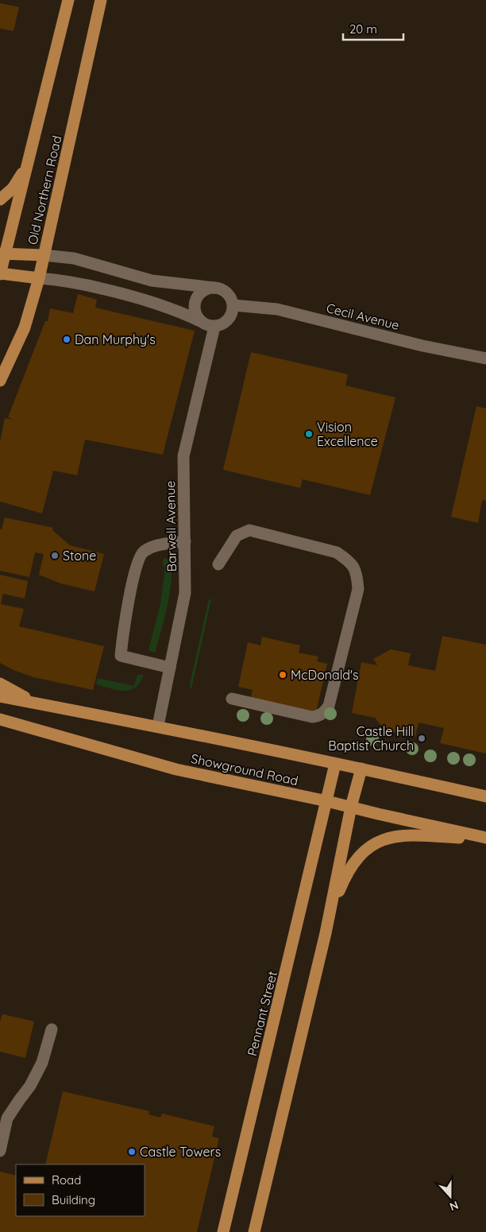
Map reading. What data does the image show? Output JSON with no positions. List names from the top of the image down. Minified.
{"streets":{"main road":["Old Northern Road","Showground Road","Pennant Street"],"street":["Cecil Avenue","Barwell Avenue"]},"crossings":[["Cecil Avenue","Barwell Avenue"],["Barwell Avenue","Showground Road"],["Showground Road","Pennant Street"]],"places":["Dan Murphy's","Vision Excellence","Stone","McDonald's","Castle Hill Baptist Church","Castle Towers"],"legend":["Road","Building"],"scale_bar":"20 m","north":"bottom"}
